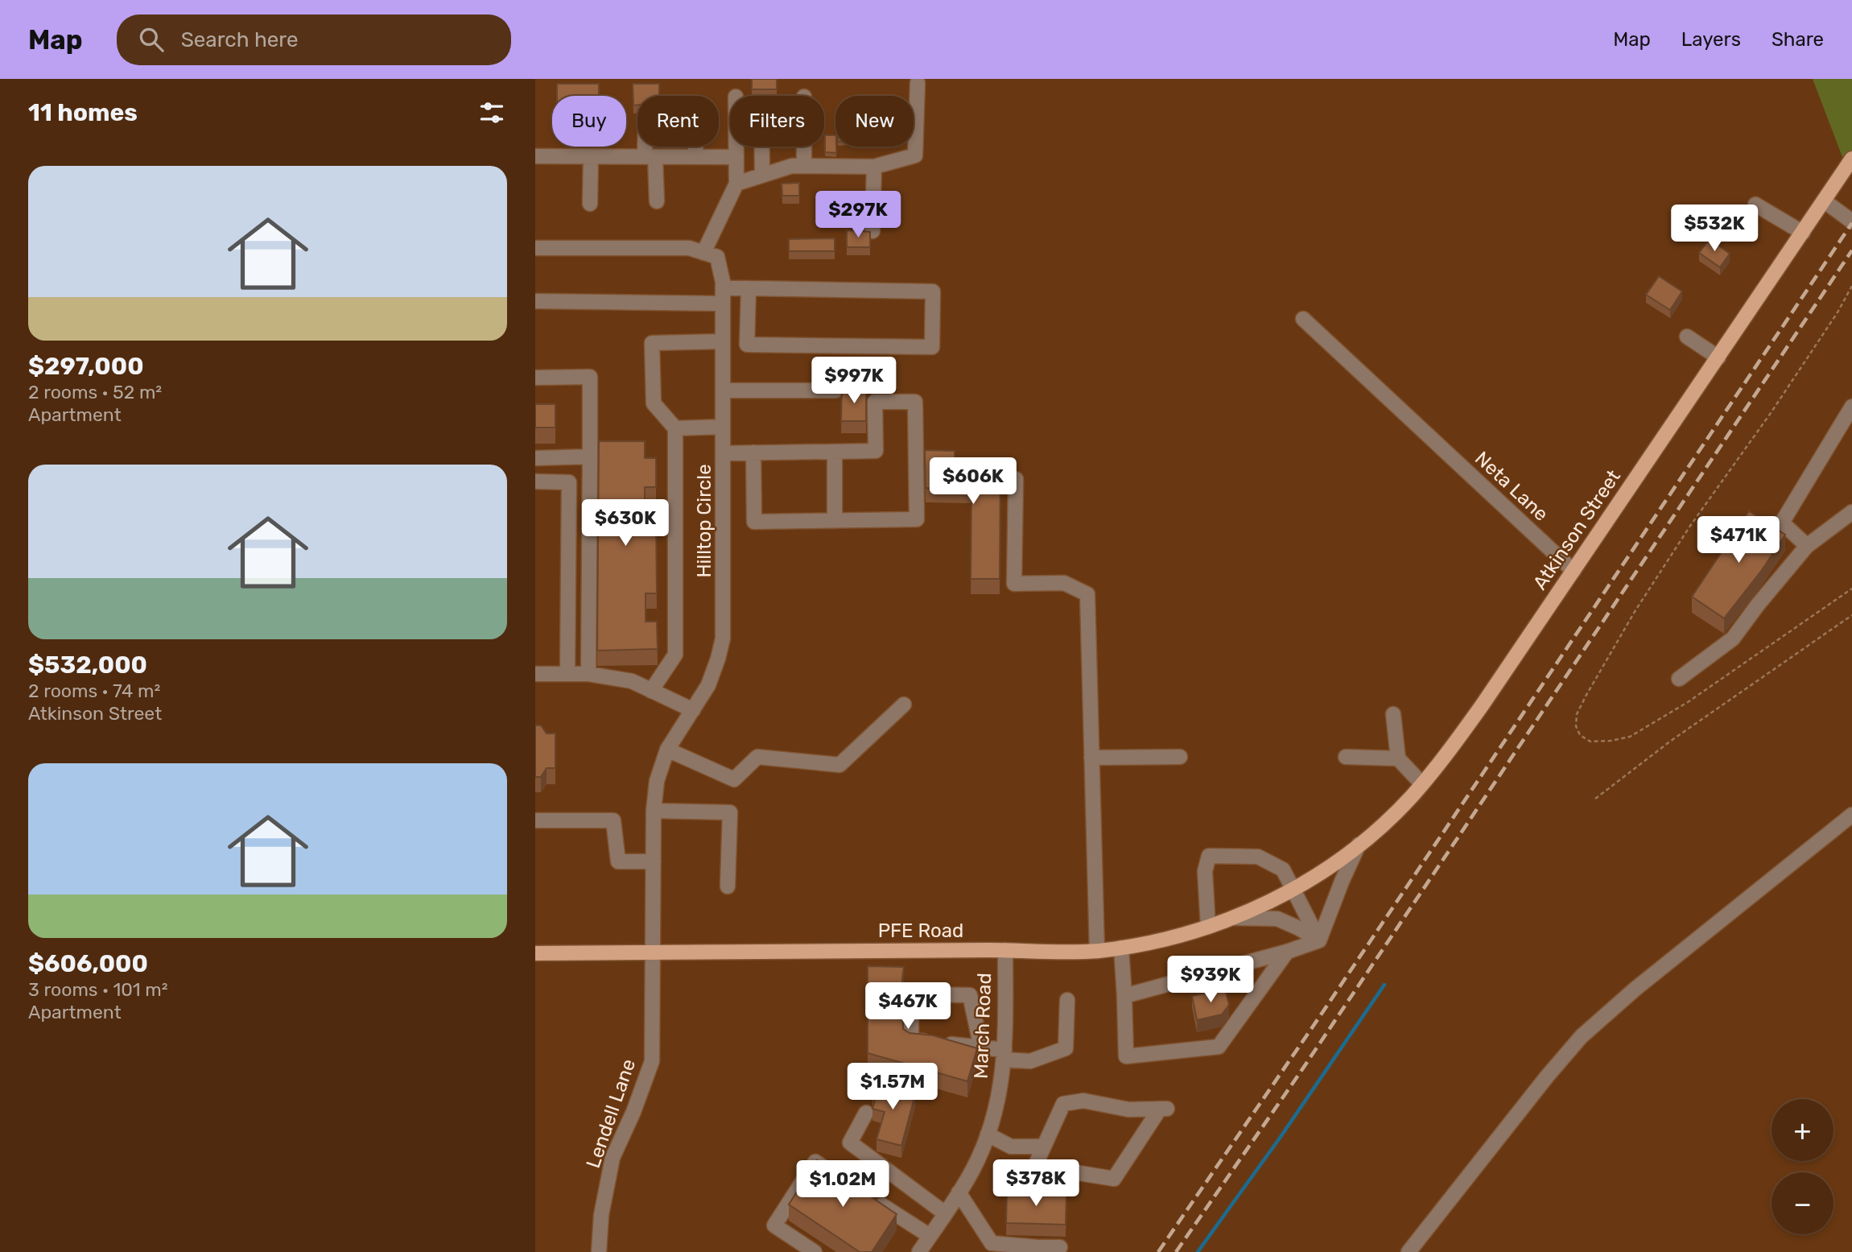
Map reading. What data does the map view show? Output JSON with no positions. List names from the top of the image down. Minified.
{"streets":{"main road":["Atkinson Street","PFE Road"],"street":["Neta Lane","Hilltop Circle","March Road","Lendell Lane"]},"crossings":[["Neta Lane","Atkinson Street"],["Hilltop Circle","PFE Road"],["Hilltop Circle","Lendell Lane"],["Atkinson Street","PFE Road"],["PFE Road","March Road"],["PFE Road","Lendell Lane"]],"page":{"header":"Map","search":"Search here","nav":["Map","Layers","Share"],"heading":"11 homes","chip":["Buy","Rent","Filters","New"],"list":[{"name":"$297,000","note":"2 rooms · 52 m² · Apartment"},{"name":"$532,000","note":"2 rooms · 74 m² · Atkinson Street"},{"name":"$606,000","note":"3 rooms · 101 m² · Apartment"}],"price":["$297K","$532K","$997K","$606K","$630K","$471K","$939K","$467K","$1.57M","$378K","$1.02M"],"map_buttons":["+","−"]}}
